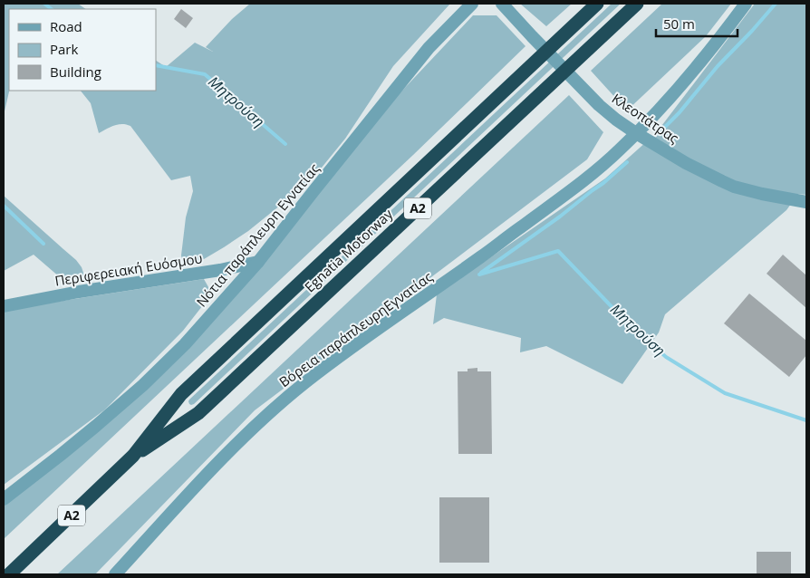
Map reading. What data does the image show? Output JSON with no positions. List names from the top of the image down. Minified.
{"streets":{"highway":["Α2","Egnatia Motorway"],"street":["Κλεοπάτρας","Νότια παράπλευρη Εγνατίας","Περιφερειακή Ευόσμου","Βόρεια παράπλευρηΕγνατίας"]},"crossings":[["Κλεοπάτρας","Βόρεια παράπλευρηΕγνατίας"],["Νότια παράπλευρη Εγνατίας","Περιφερειακή Ευόσμου"]],"water":["Μητρούση"],"legend":["Road","Park","Building"],"scale_bar":"50 m"}
